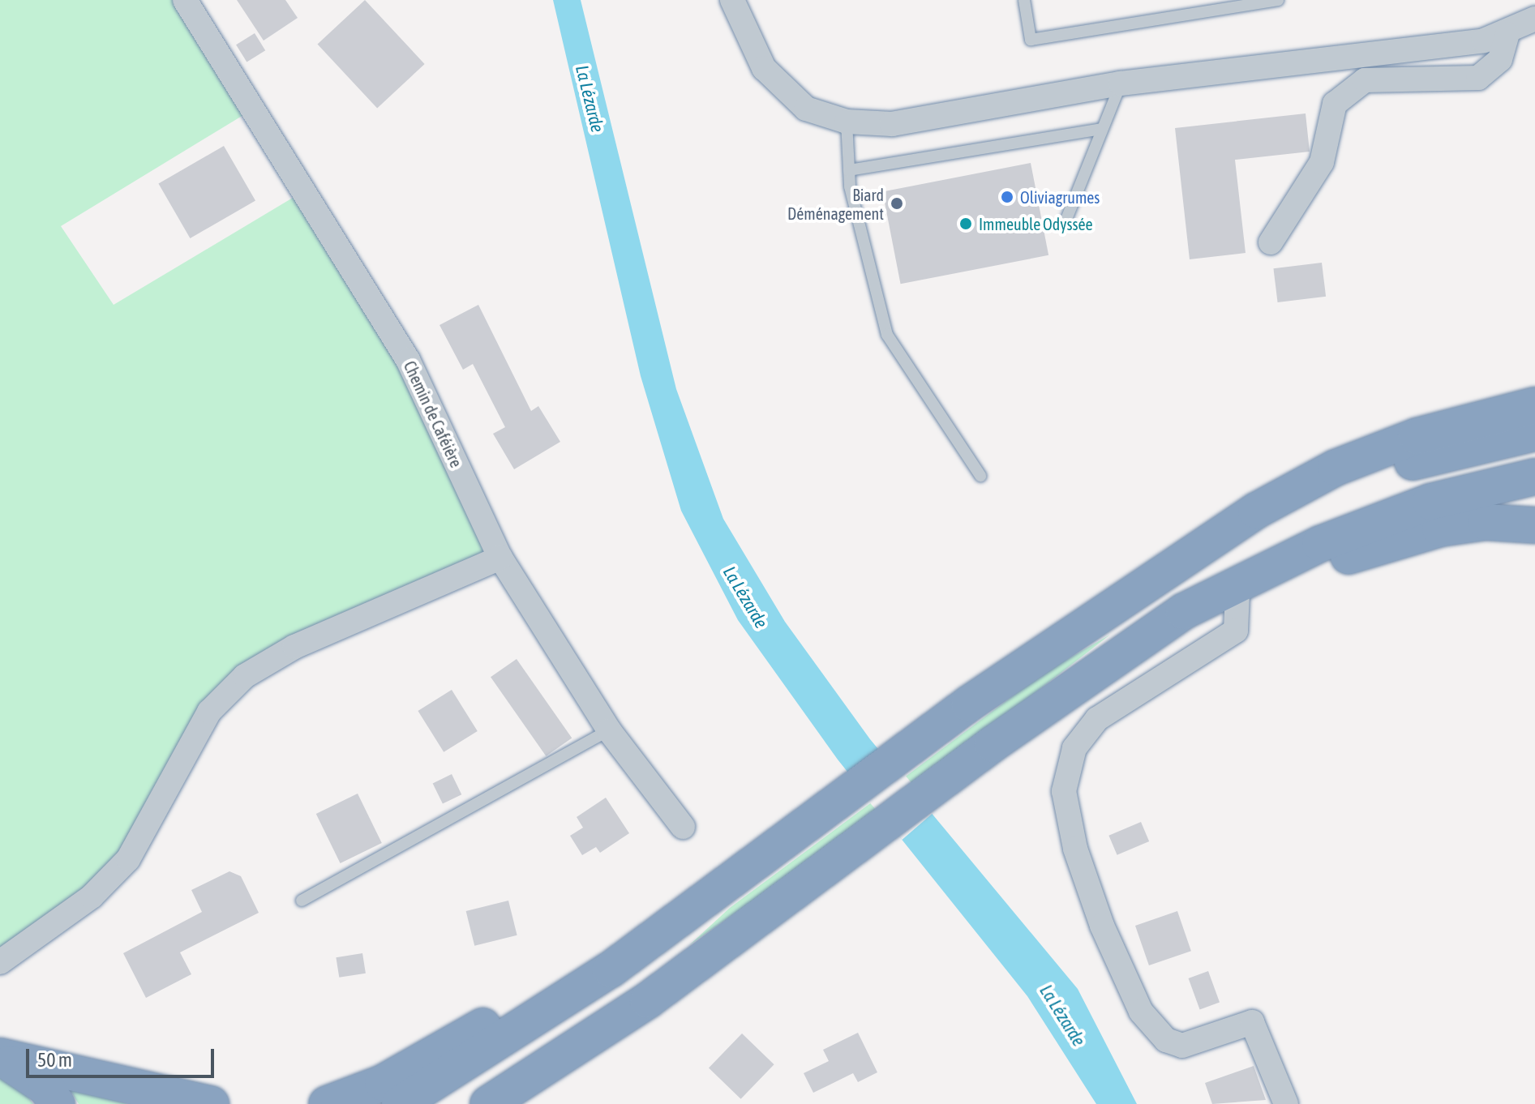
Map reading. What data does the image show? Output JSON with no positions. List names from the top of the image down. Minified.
{"streets":{"street":["Chemin de Caféière"]},"water":["La Lézarde"],"places":["Oliviagrumes","Biard Déménagement","Immeuble Odyssée"],"scale_bar":"50 m"}
